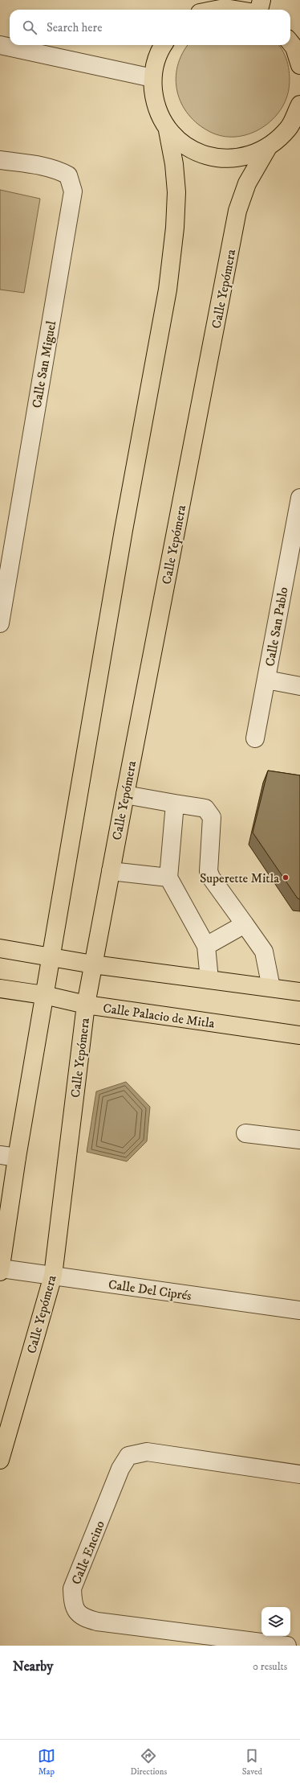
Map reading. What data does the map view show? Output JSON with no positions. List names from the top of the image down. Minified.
{"streets":{"main road":["Calle Yepómera","Calle Palacio de Mitla"],"street":["Calle San Miguel","Calle San Pablo","Calle Del Ciprés","Calle Encino"]},"crossings":[["Calle Yepómera","Calle Palacio de Mitla"],["Calle Yepómera","Calle Del Ciprés"]],"places":["Superette Mitla"],"page":{"search":"Search here","heading":["Nearby","0 results"],"nav":["Map","Directions","Saved"]}}
